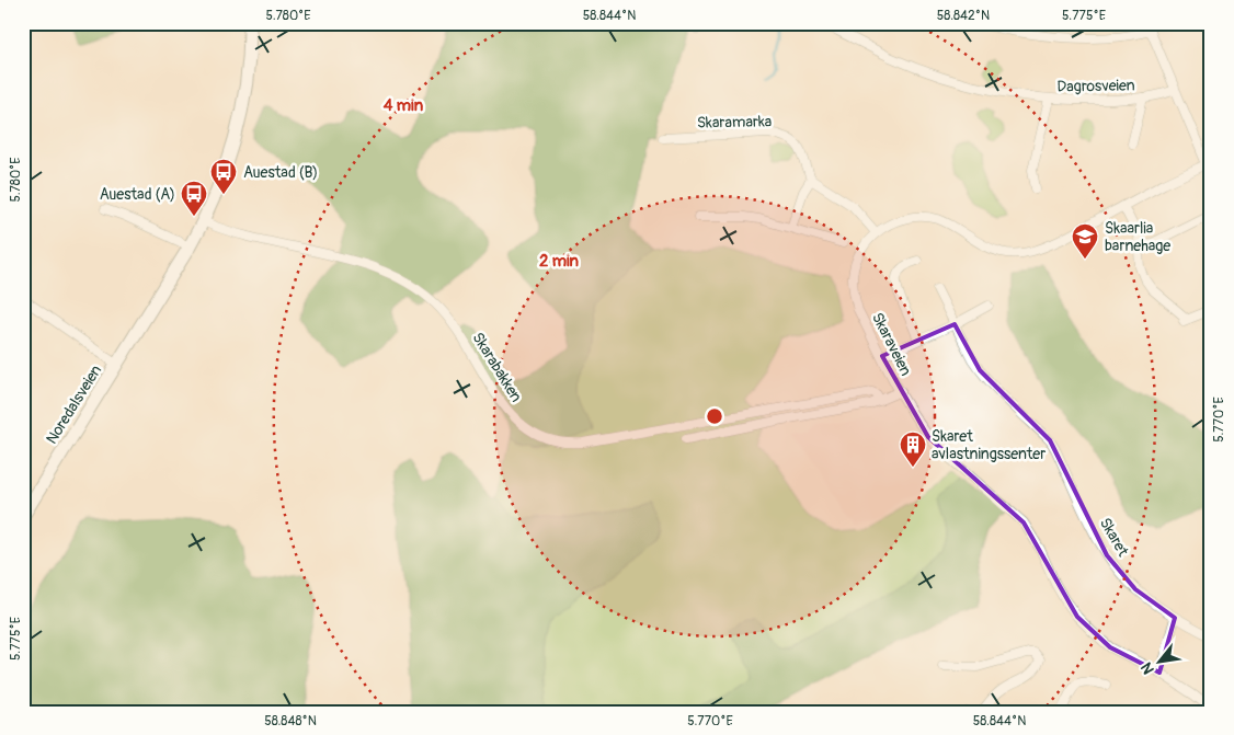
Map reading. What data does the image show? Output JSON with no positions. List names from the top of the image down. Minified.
{"streets":{"main road":["Noredalsveien"],"street":["Dagrosveien","Skaramarka","Skaraveien","Skarabakken","Skaret"]},"crossings":[["Skarabakken","Noredalsveien"]],"places":{"bus stop":["Auestad (B)","Auestad (A)"],"school or university":["Skaarlia barnehage"],"building":["Skaret avlastningssenter"]},"north":"bottom left","coordinates":["5.780°E","58.844°N","58.842°N","5.775°E","5.770°E","58.848°N"],"rings":["4 min","2 min"]}
